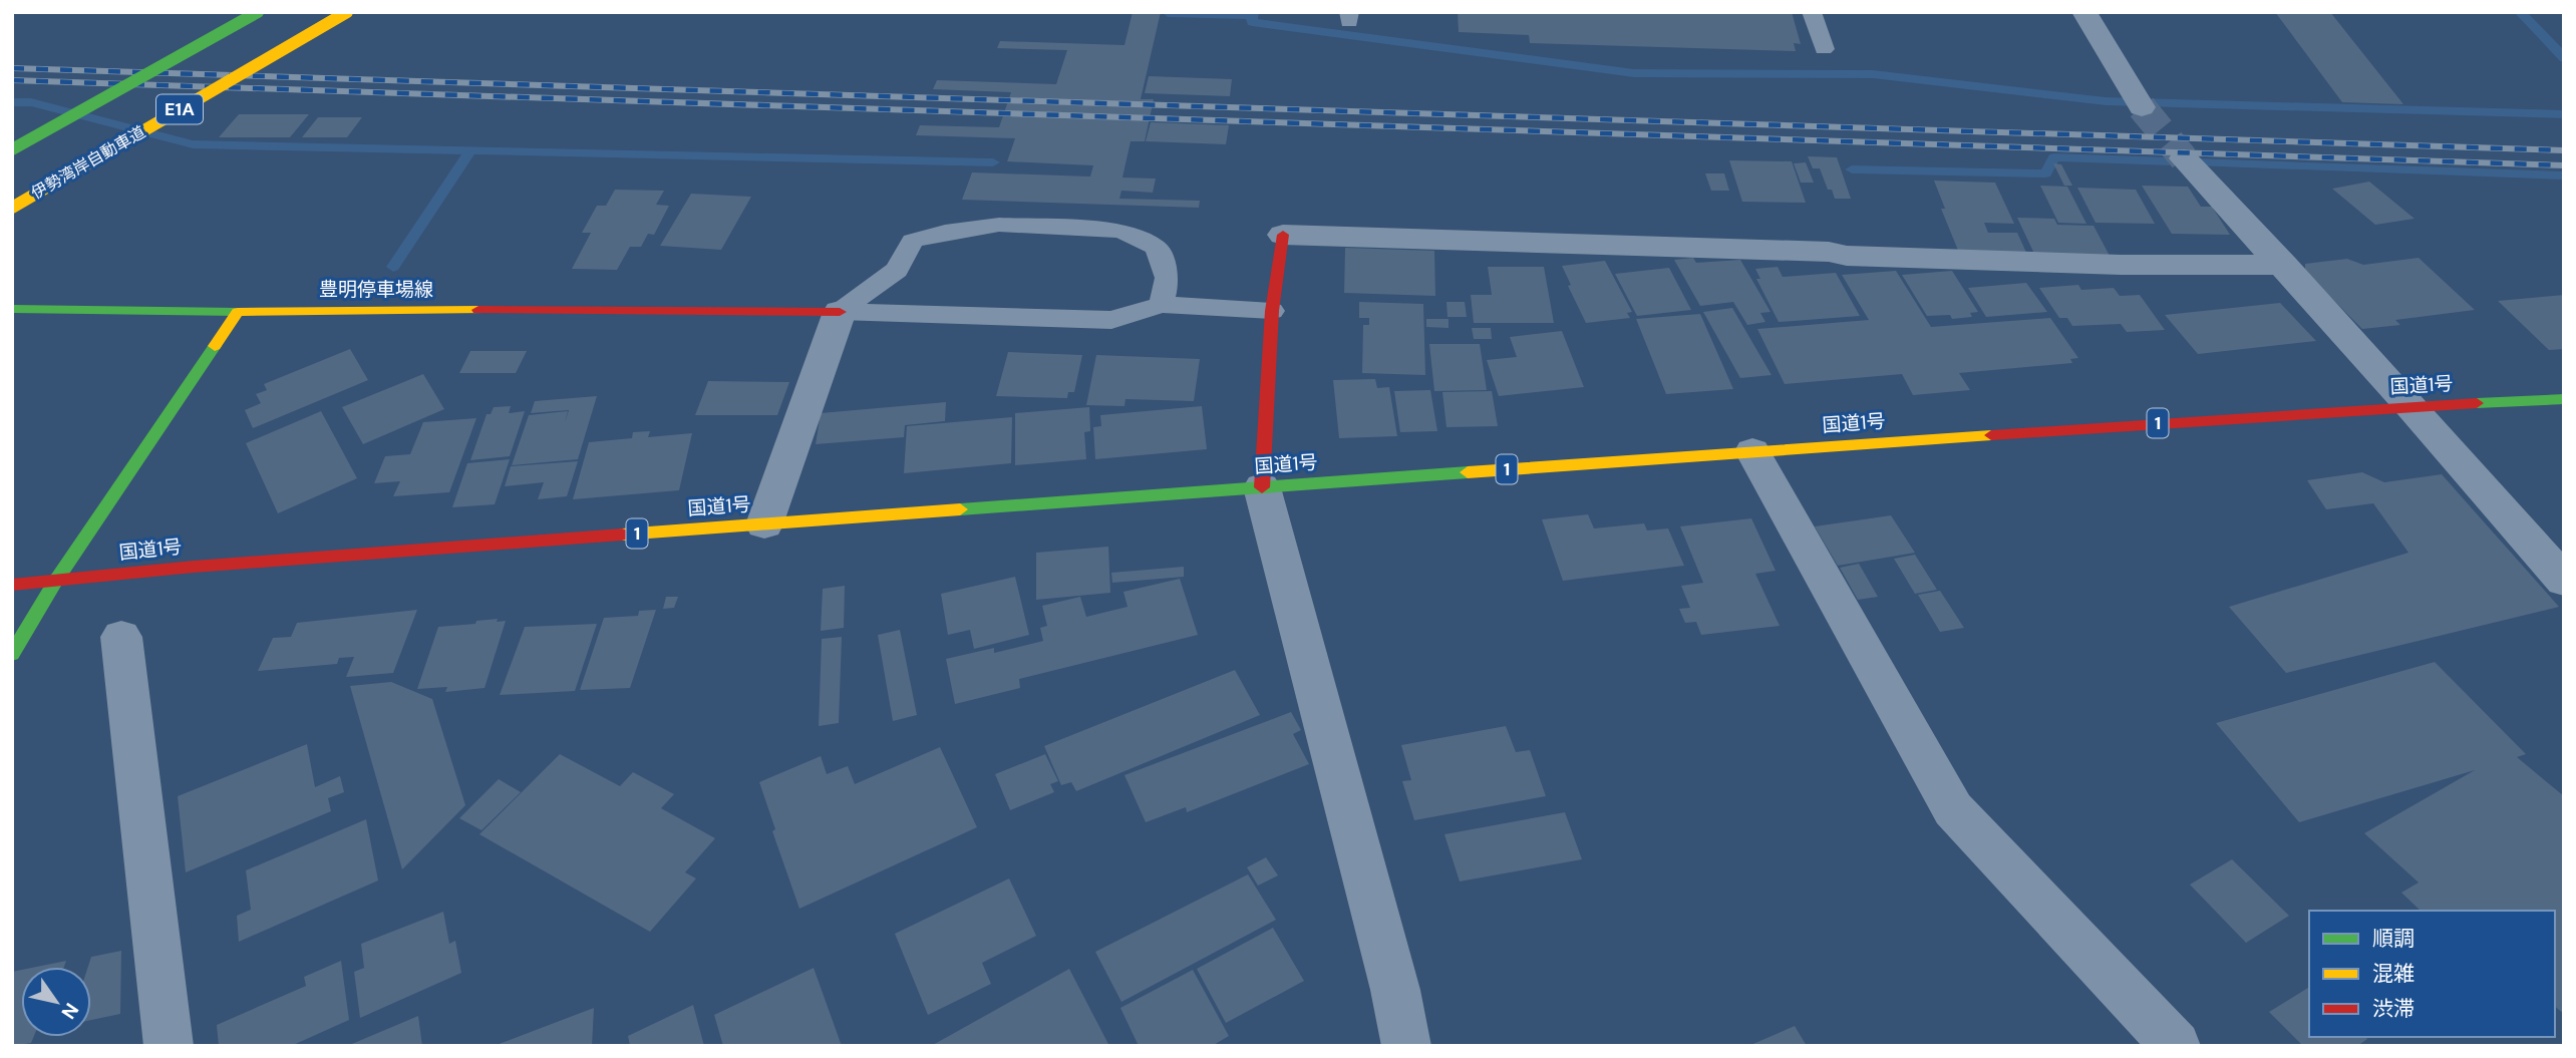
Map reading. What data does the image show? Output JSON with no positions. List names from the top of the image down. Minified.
{"streets":{"main road":["E1A","伊勢湾岸自動車道","豊明停車場線","国道1号","1"]},"legend":["順調","混雑","渋滞"],"north":"bottom right"}
